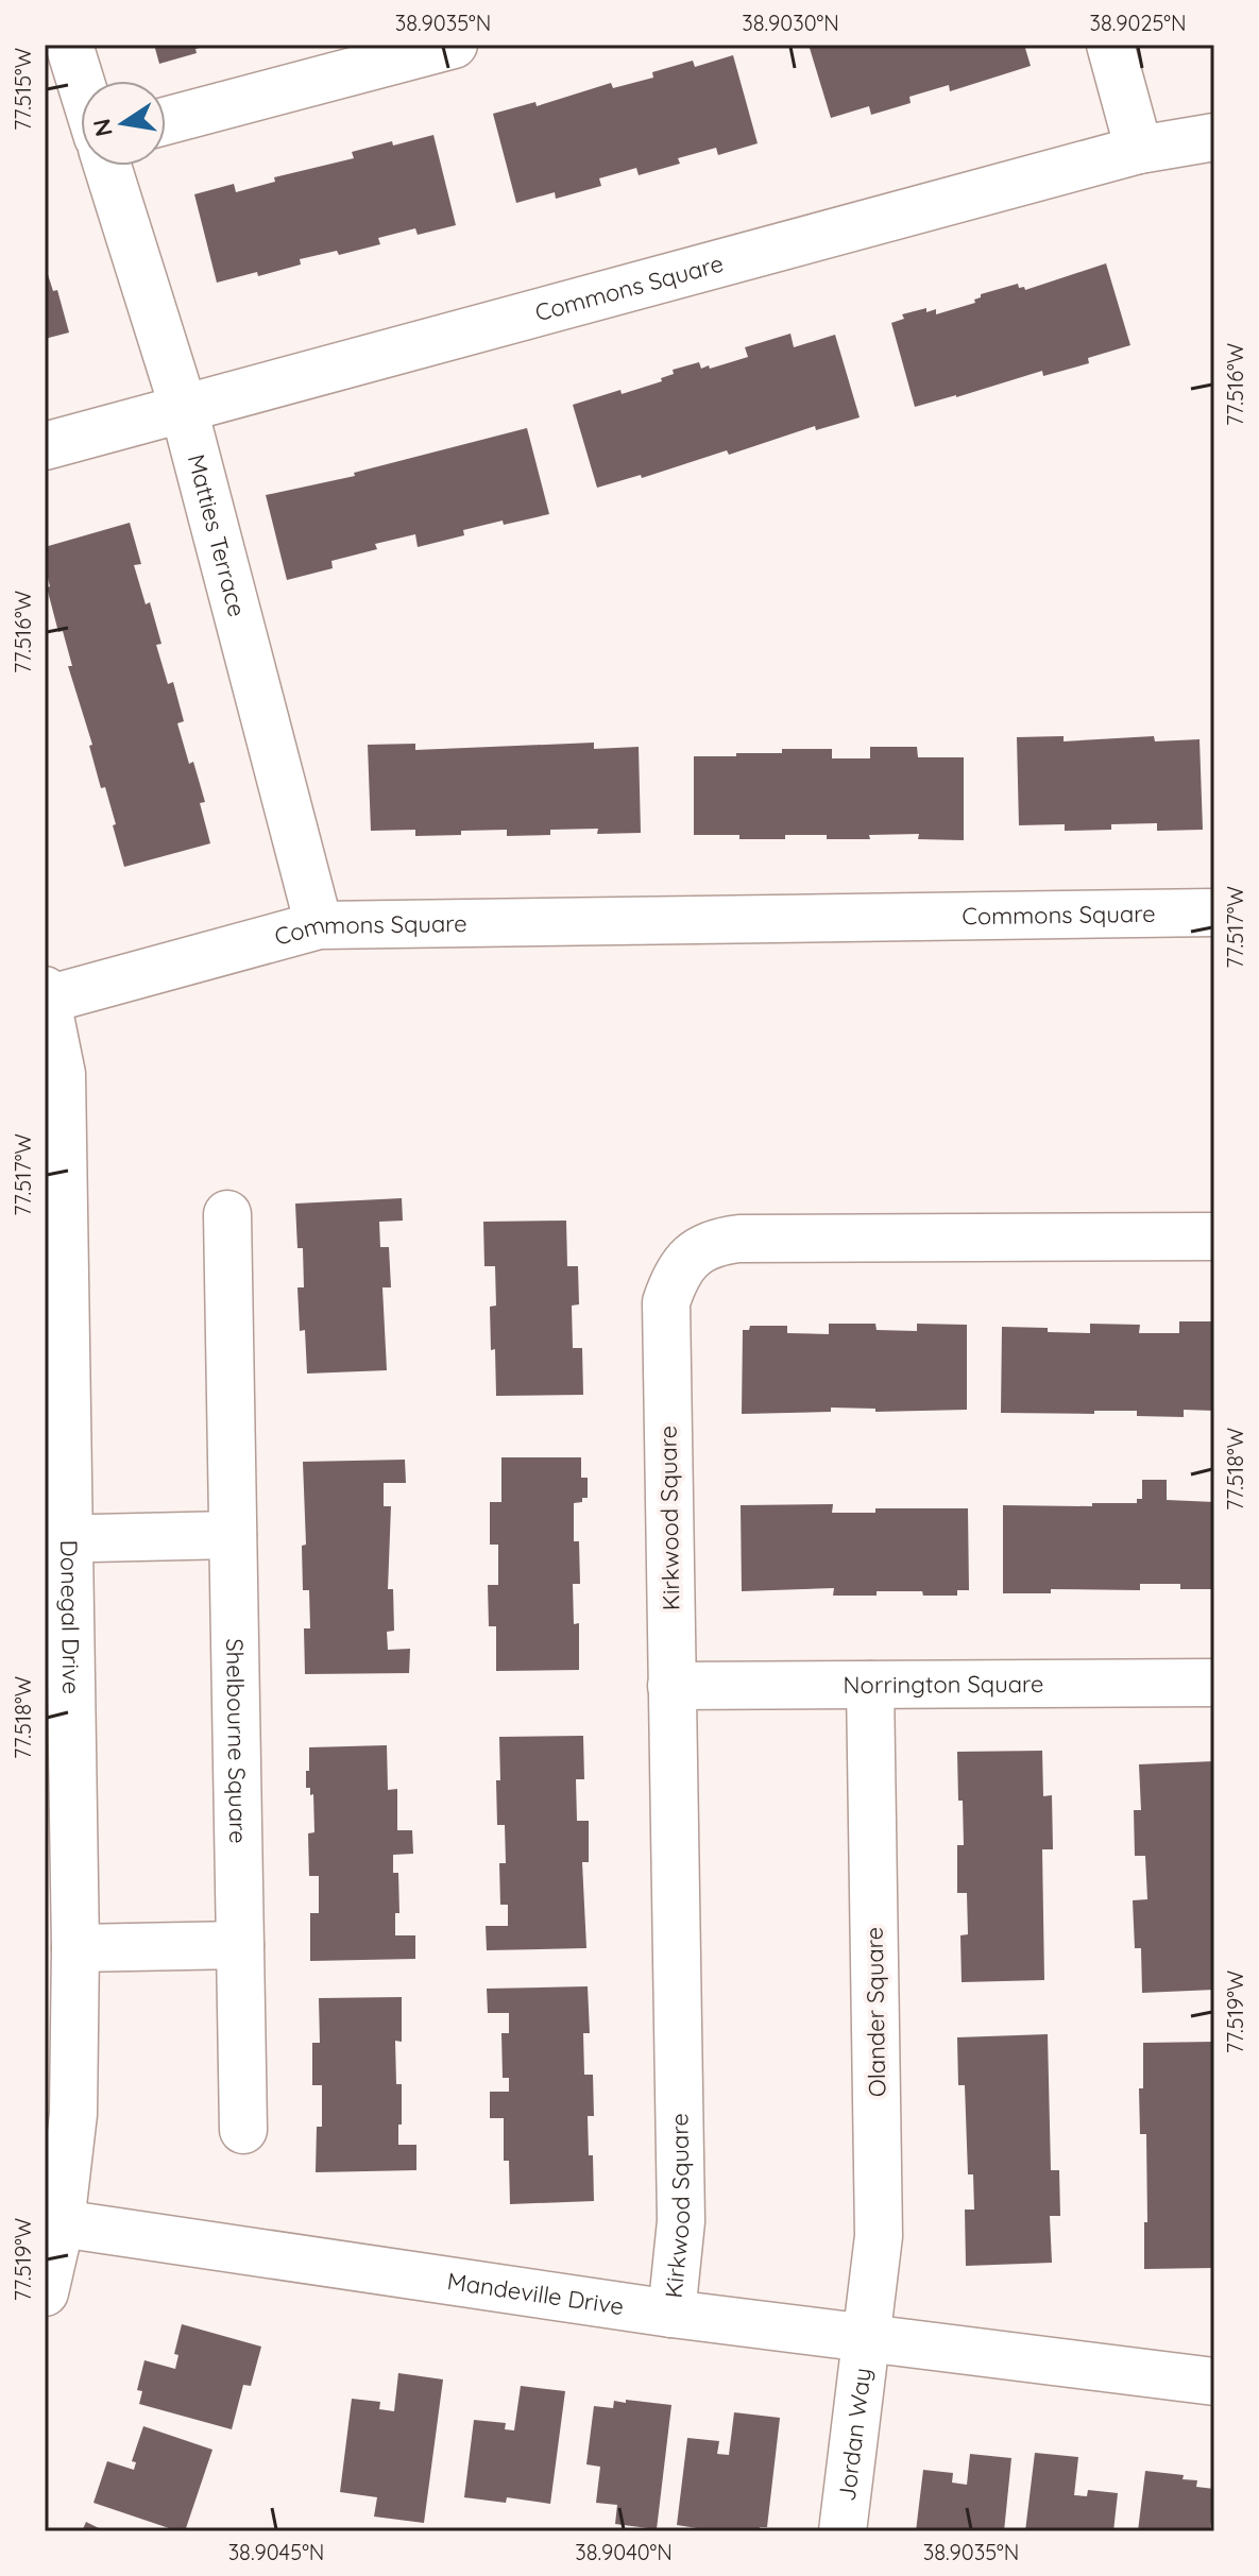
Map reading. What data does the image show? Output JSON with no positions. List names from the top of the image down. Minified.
{"streets":{"street":["Commons Square","Matties Terrace","Kirkwood Square","Donegal Drive","Norrington Square","Shelbourne Square","Olander Square","Mandeville Drive","Jordan Way"]},"crossings":[["Commons Square","Matties Terrace"],["Commons Square","Donegal Drive"],["Kirkwood Square","Norrington Square"],["Kirkwood Square","Mandeville Drive"],["Donegal Drive","Mandeville Drive"],["Norrington Square","Olander Square"],["Olander Square","Mandeville Drive"],["Olander Square","Jordan Way"],["Mandeville Drive","Jordan Way"]],"north":"left","coordinates":["38.9035°N","38.9030°N","38.9025°N","77.515°W","77.516°W","77.517°W","77.518°W","77.519°W","38.9045°N","38.9040°N"]}
